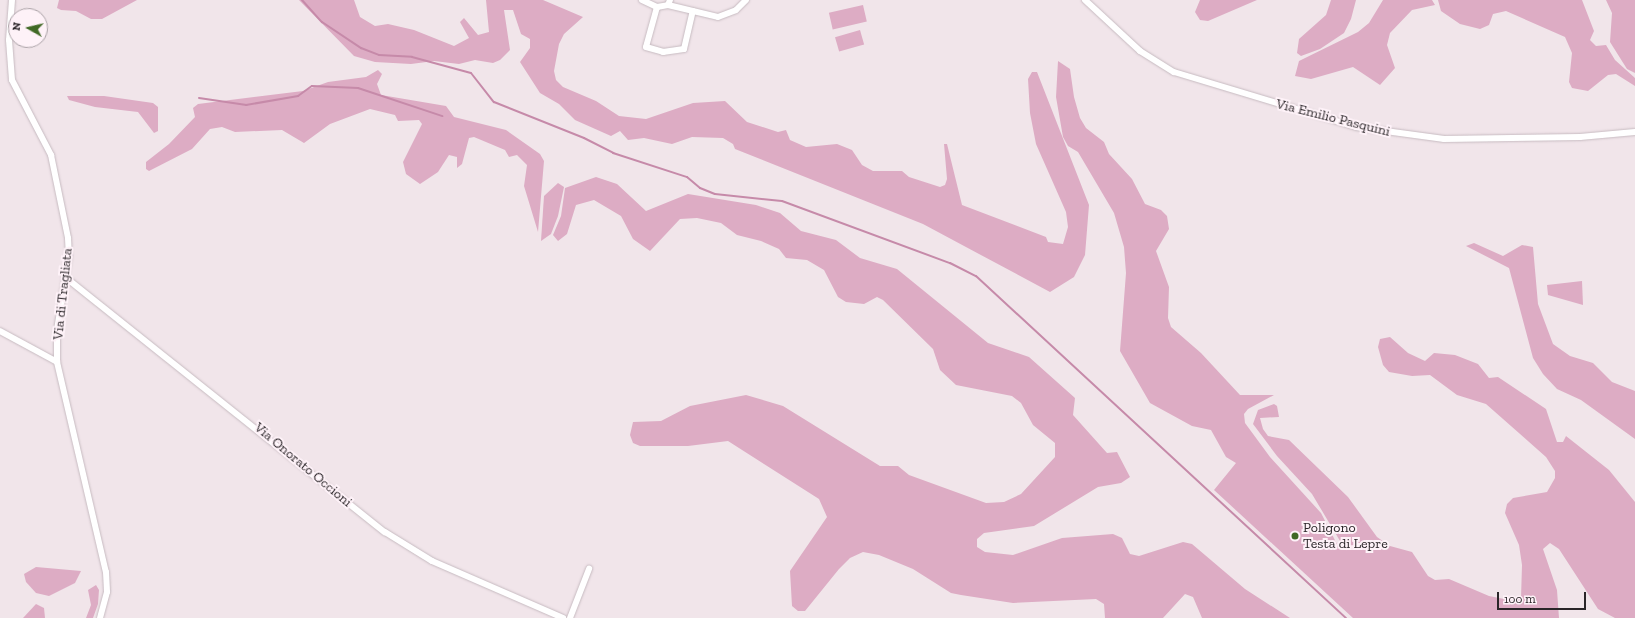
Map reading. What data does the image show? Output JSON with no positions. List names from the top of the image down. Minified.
{"streets":{"street":["Via Emilio Pasquini","Via di Tragliata","Via Onorato Occioni"]},"crossings":[["Via di Tragliata","Via Onorato Occioni"]],"places":["Poligono Testa di Lepre"],"scale_bar":"100 m","north":"left"}
